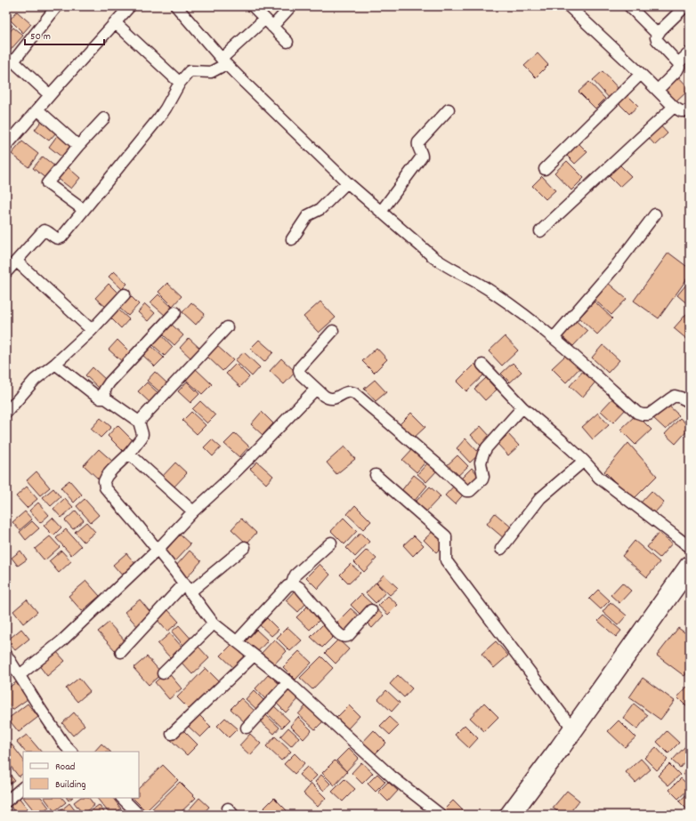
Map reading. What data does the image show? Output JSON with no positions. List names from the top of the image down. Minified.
{"legend":["Road","Building"],"scale_bar":"50 m"}
